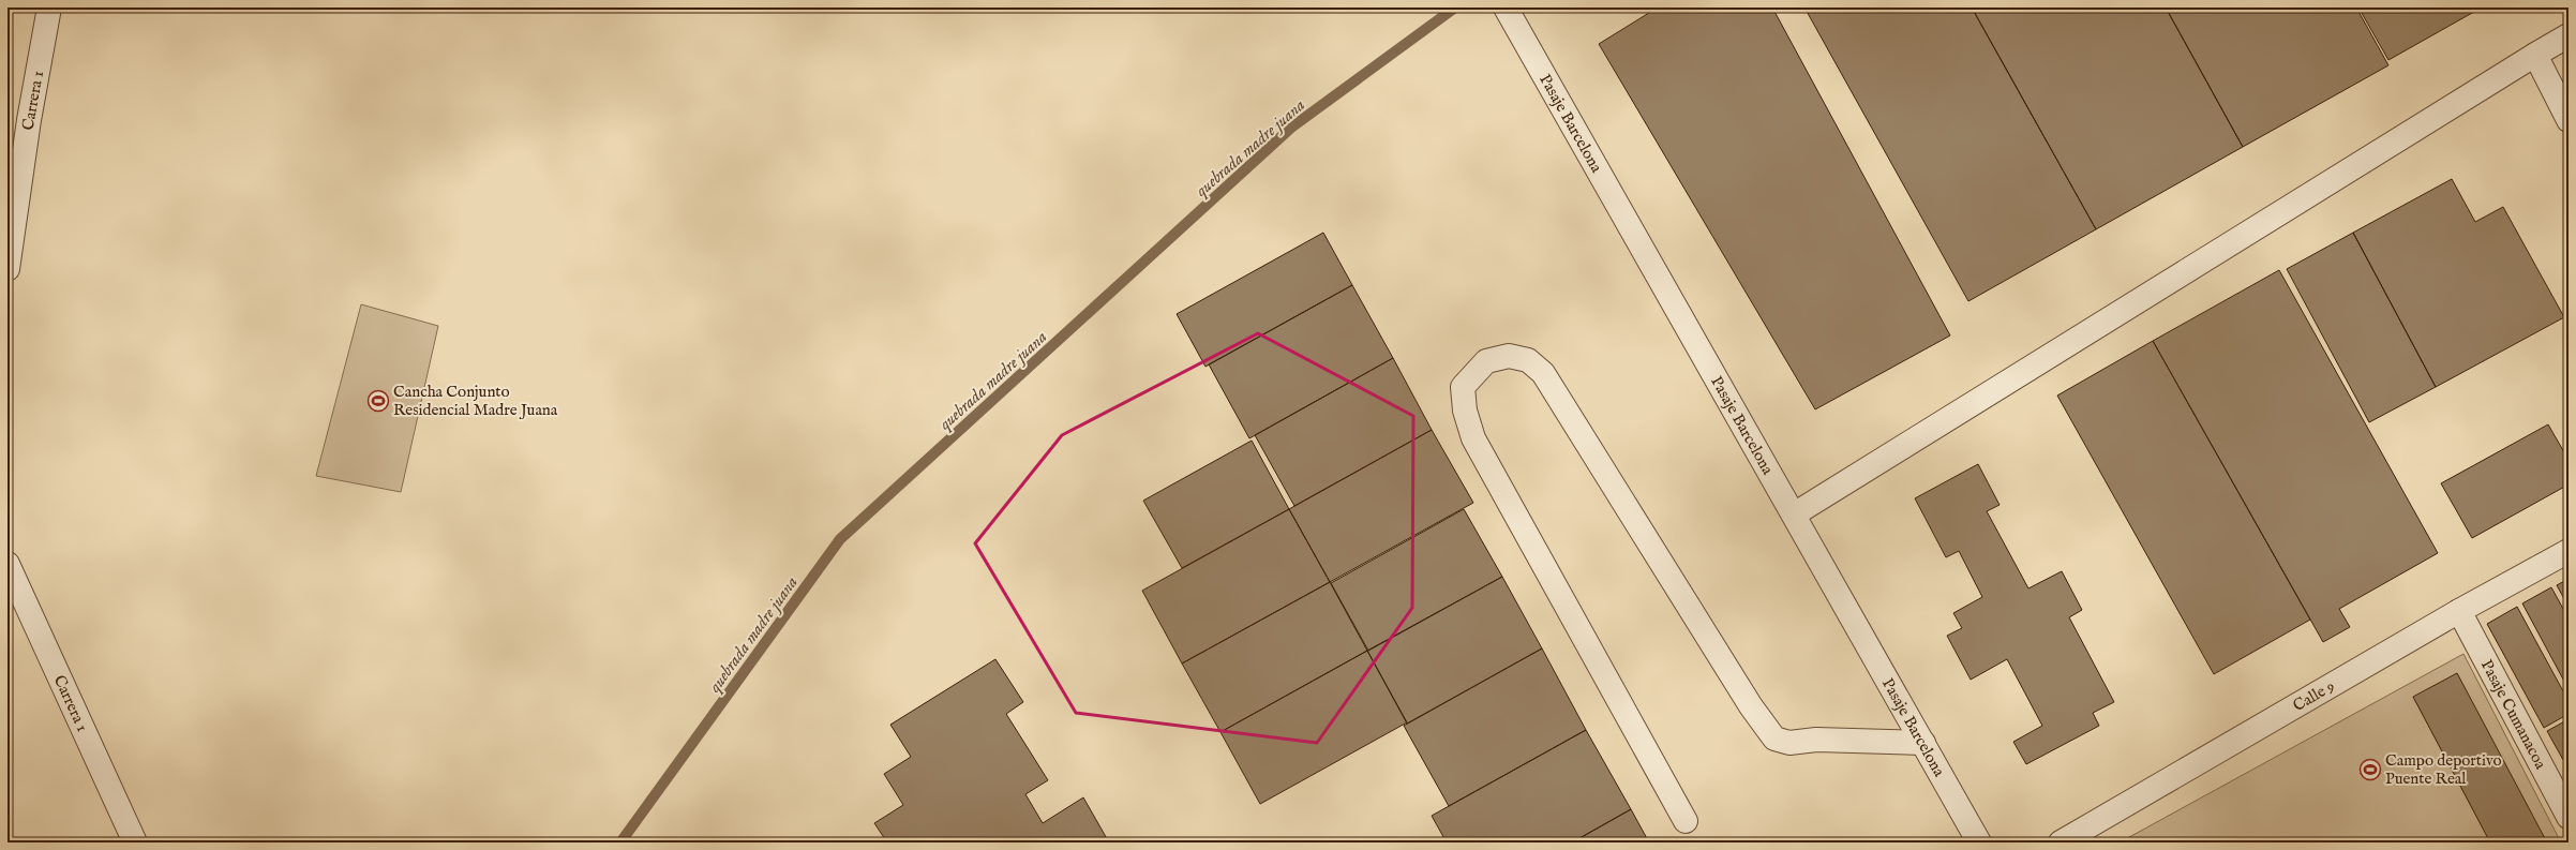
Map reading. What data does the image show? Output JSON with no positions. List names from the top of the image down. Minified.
{"streets":{"street":["Carrera 1","Pasaje Barcelona","Calle 9","Pasaje Cumanacoa"]},"crossings":[["Calle 9","Pasaje Cumanacoa"]],"water":["quebrada madre juana"],"places":{"sports":["Cancha Conjunto Residencial Madre Juana","Campo deportivo Puente Real"]}}
